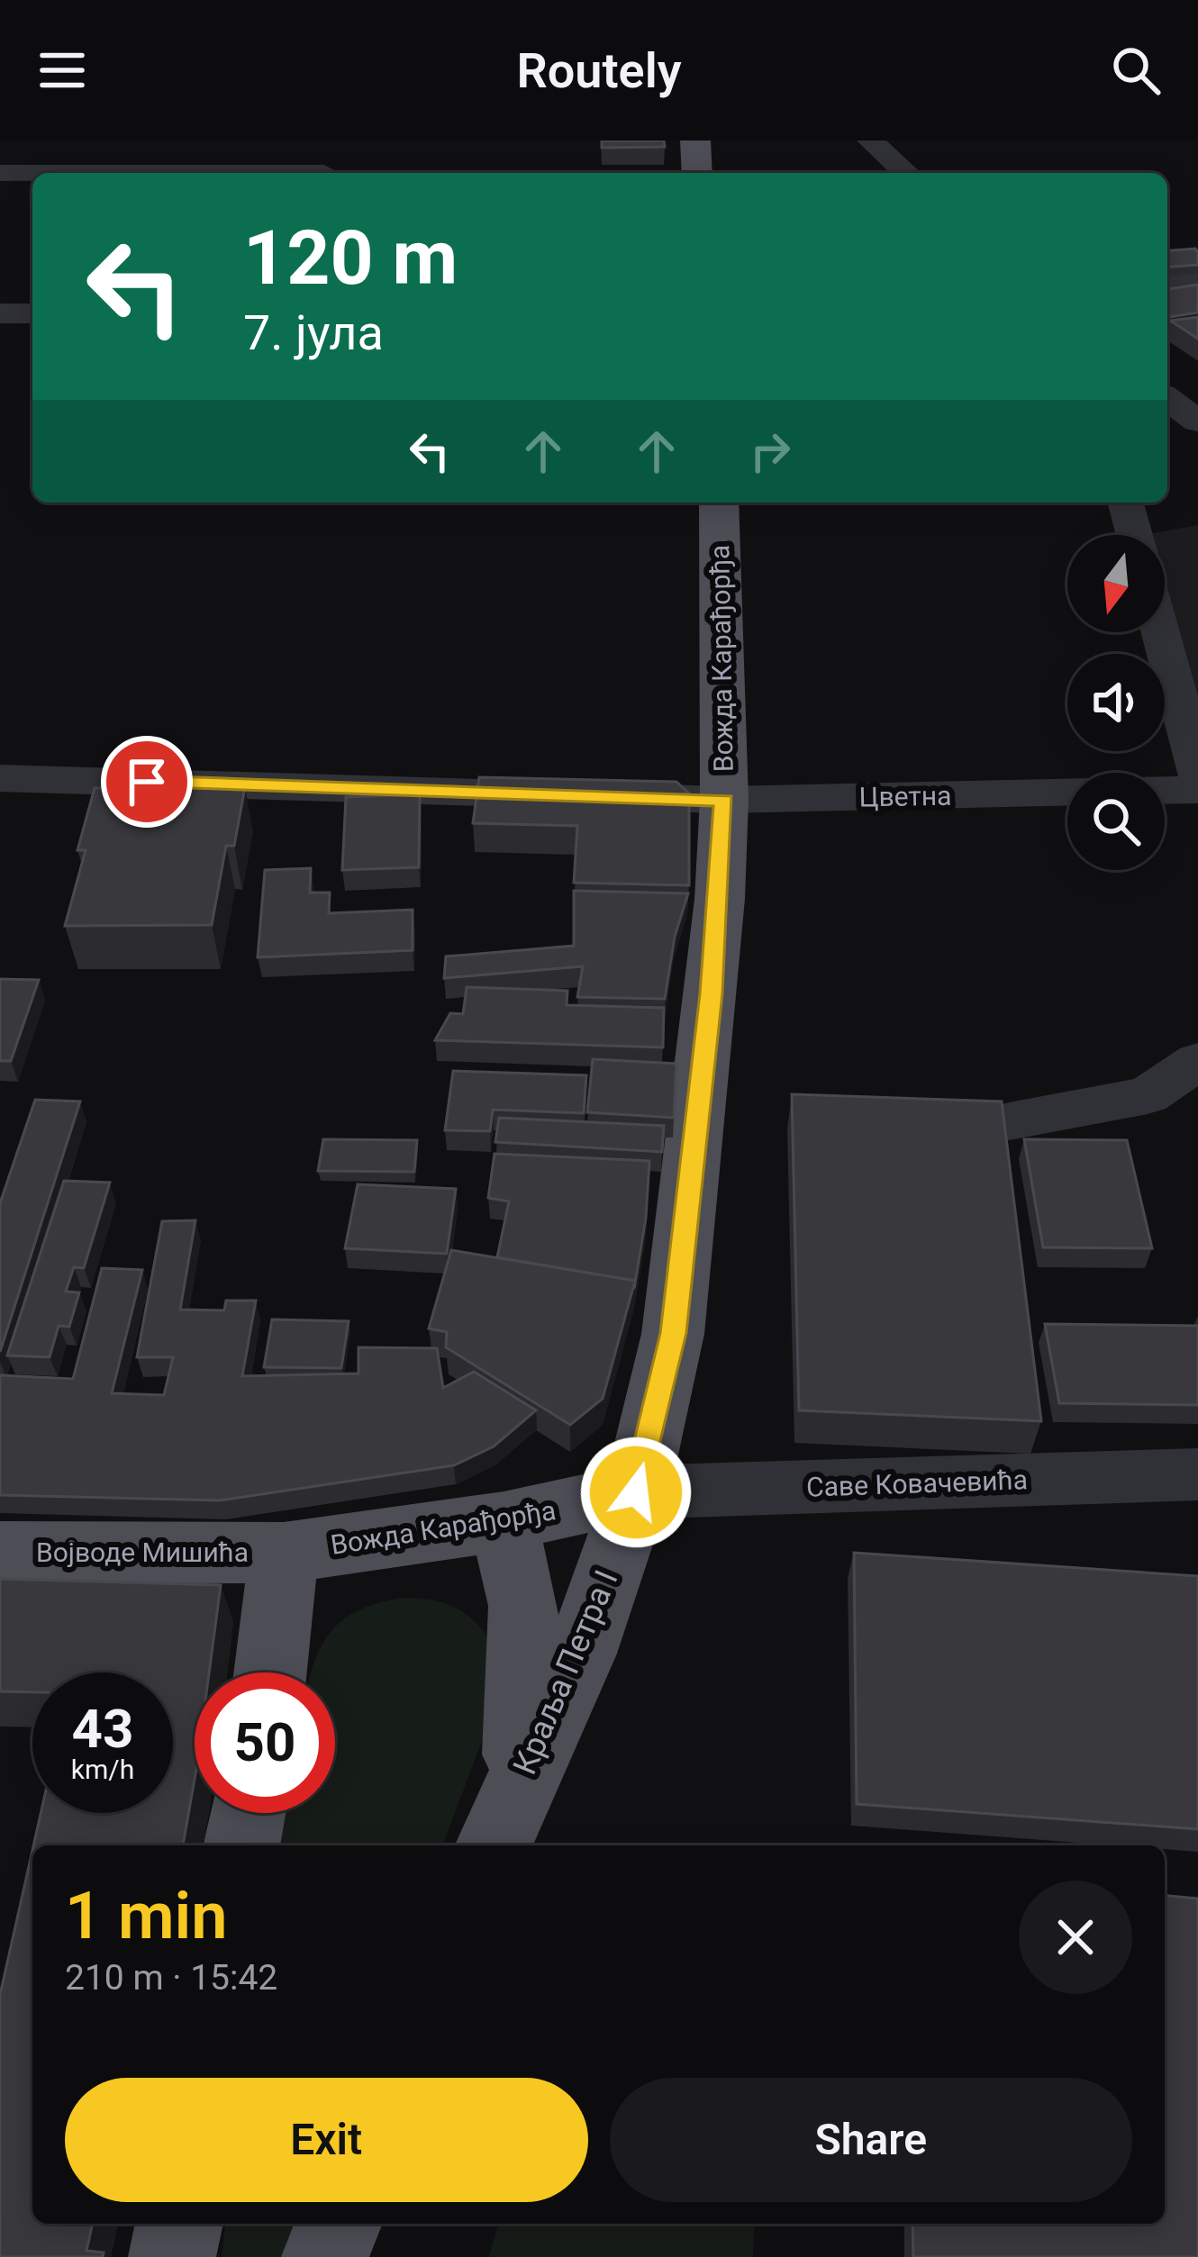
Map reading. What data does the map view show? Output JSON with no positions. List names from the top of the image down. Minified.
{"streets":{"main road":["Вожда Карађорђа","Војводе Мишића","Краља Петра I"],"street":["Цветна","Саве Ковачевића"]},"crossings":[["Вожда Карађорђа","Цветна"],["Вожда Карађорђа","Саве Ковачевића"],["Вожда Карађорђа","Војводе Мишића"],["Вожда Карађорђа","Краља Петра I"],["Саве Ковачевића","Краља Петра I"]],"north":"bottom","page":{"header":"Routely","turn":["120 m","7. јула"],"speed":"43 km/h","limit":"50","heading":["1 min","210 m · 15:42"],"buttons":["Exit","Share"]}}
